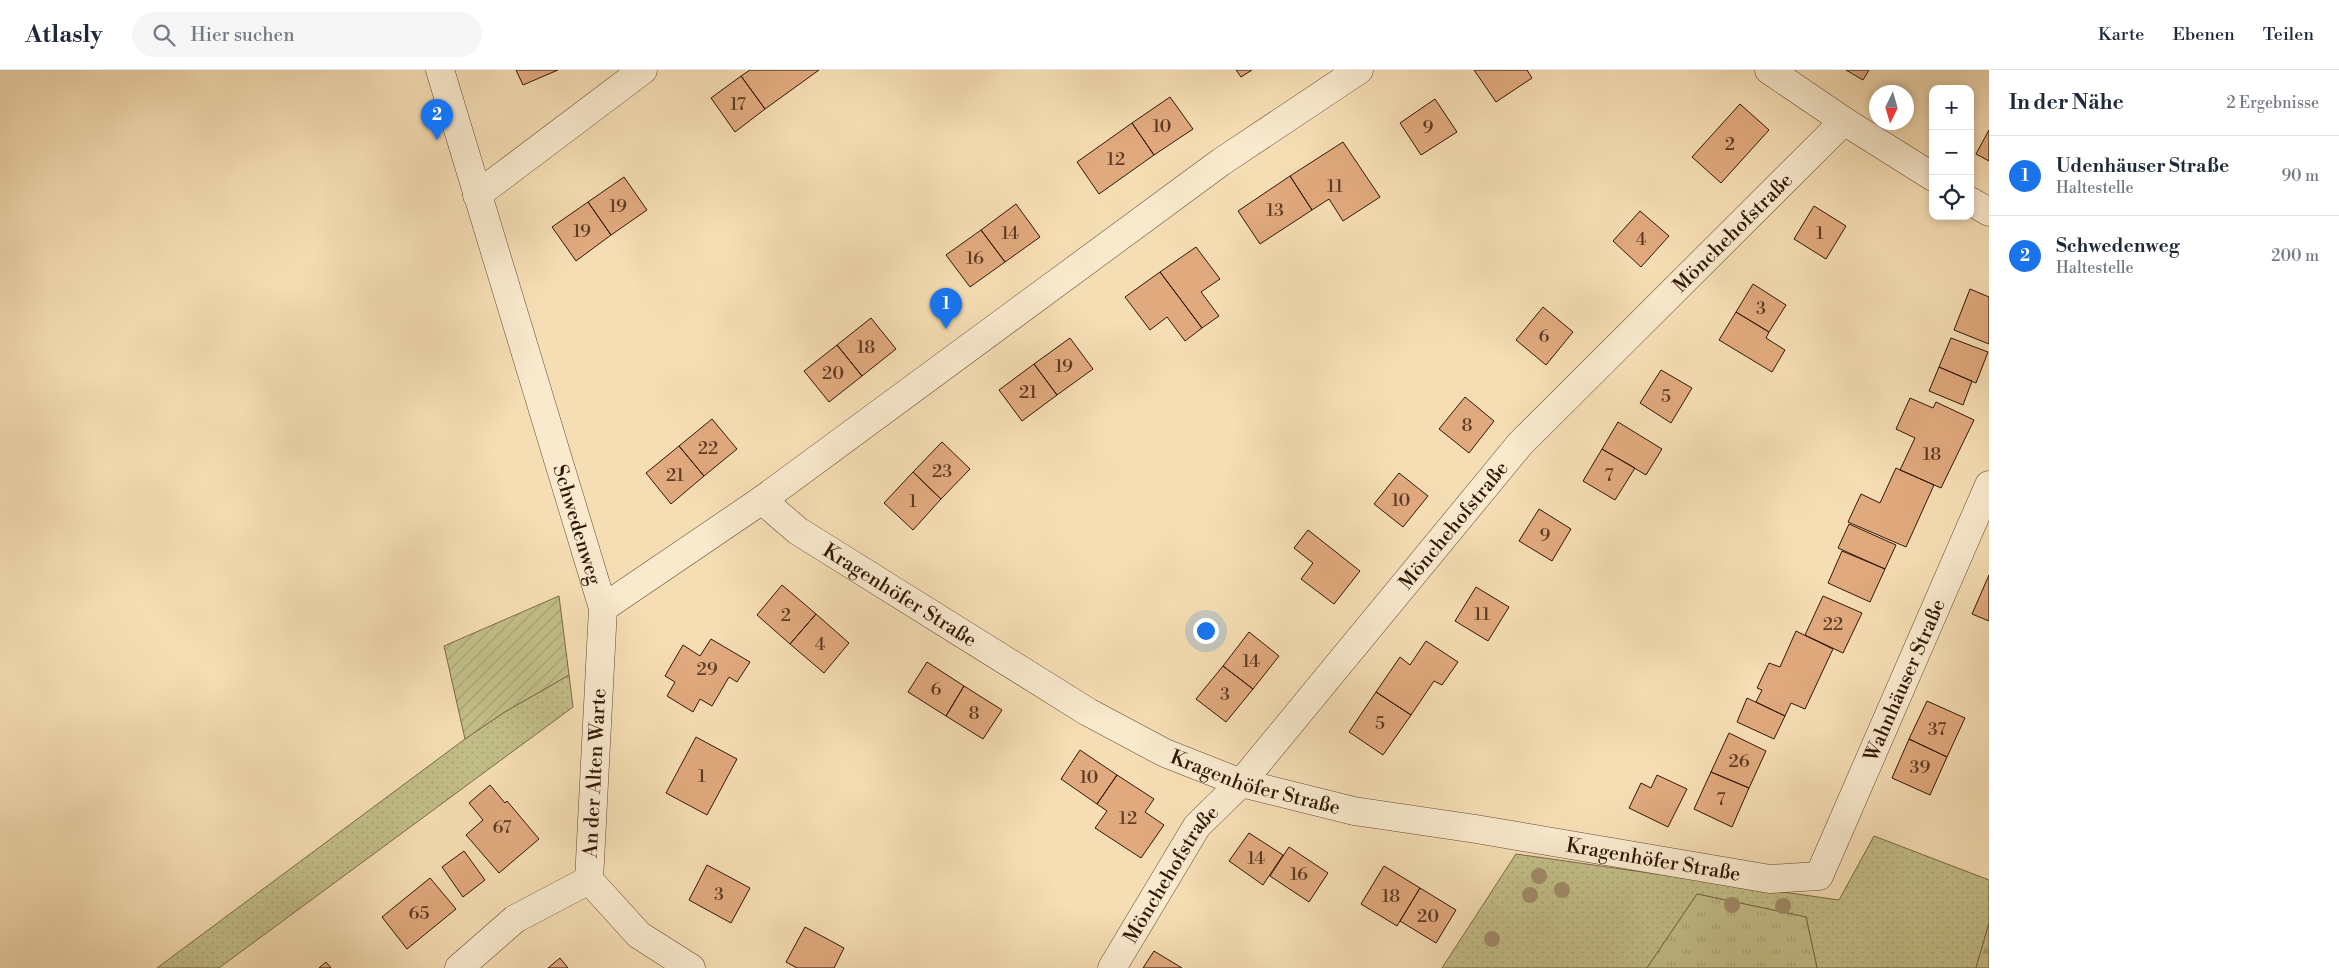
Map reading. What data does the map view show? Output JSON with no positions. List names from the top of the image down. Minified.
{"streets":{"street":["Mönchehofstraße","Schwedenweg","Kragenhöfer Straße","Wahnhäuser Straße","An der Alten Warte"]},"crossings":[["Mönchehofstraße","Kragenhöfer Straße"],["Schwedenweg","An der Alten Warte"],["Kragenhöfer Straße","Wahnhäuser Straße"]],"house_numbers":["17","10","9","2","12","11","19","13","19","14","1","4","16","3","6","18","19","20","21","5","8","22","18","23","21","7","10","1","9","11","2","22","4","14","29","6","3","8","5","37","26","39","1","10","7","12","67","14","16","3","18","65","20"],"north":"bottom","page":{"header":"Atlasly","search":"Hier suchen","nav":["Karte","Ebenen","Teilen"],"heading":["In der Nähe","2 Ergebnisse"],"map_buttons":["+","−"],"pins":["2","1"],"list":[{"mark":"1","name":"Udenhäuser Straße","note":"Haltestelle","value":"90 m"},{"mark":"2","name":"Schwedenweg","note":"Haltestelle","value":"200 m"}]}}
